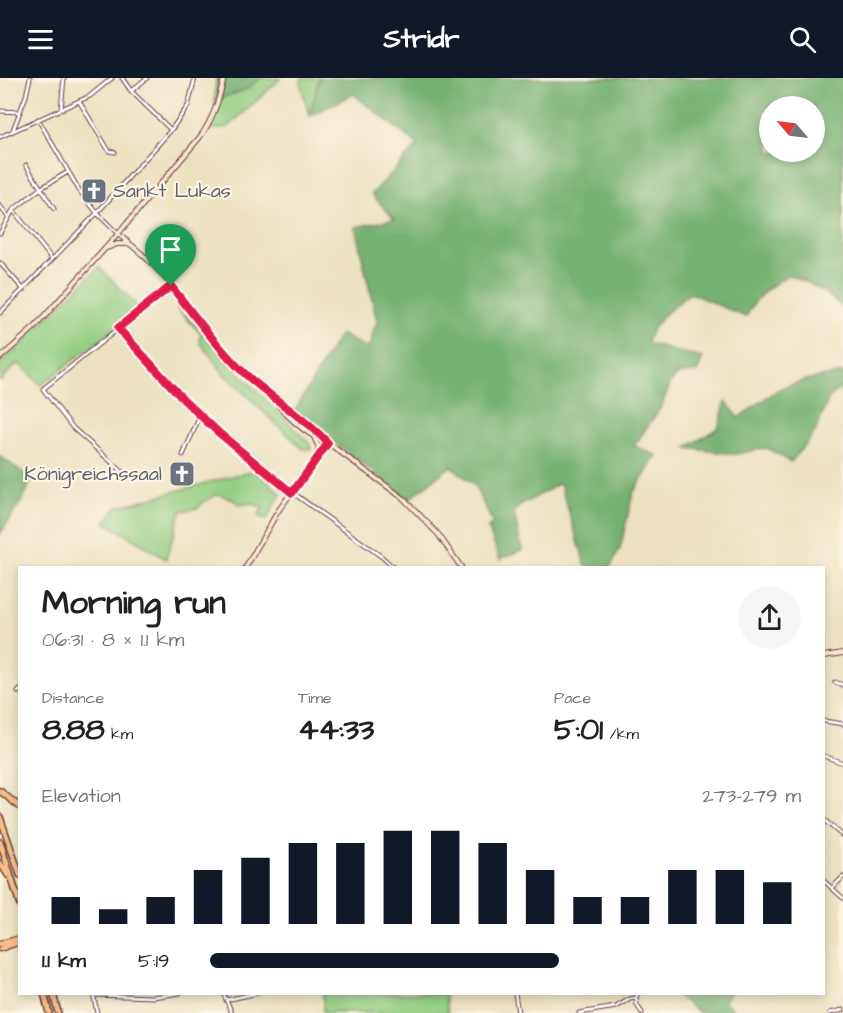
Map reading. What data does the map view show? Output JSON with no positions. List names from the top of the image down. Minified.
{"places":{"church":["Sankt Lukas","Königreichssaal"]},"north":"top left","page":{"header":"Stridr","heading":["Morning run","06:31 · 8 × 1.1 km"],"stats":[["Distance","8.88 km"],["Time","44:33"],["Pace","5:01 /km"]],"chart":["Elevation","273–279 m"],"list":[{"name":"1.1 km","note":"5:19"}]}}
